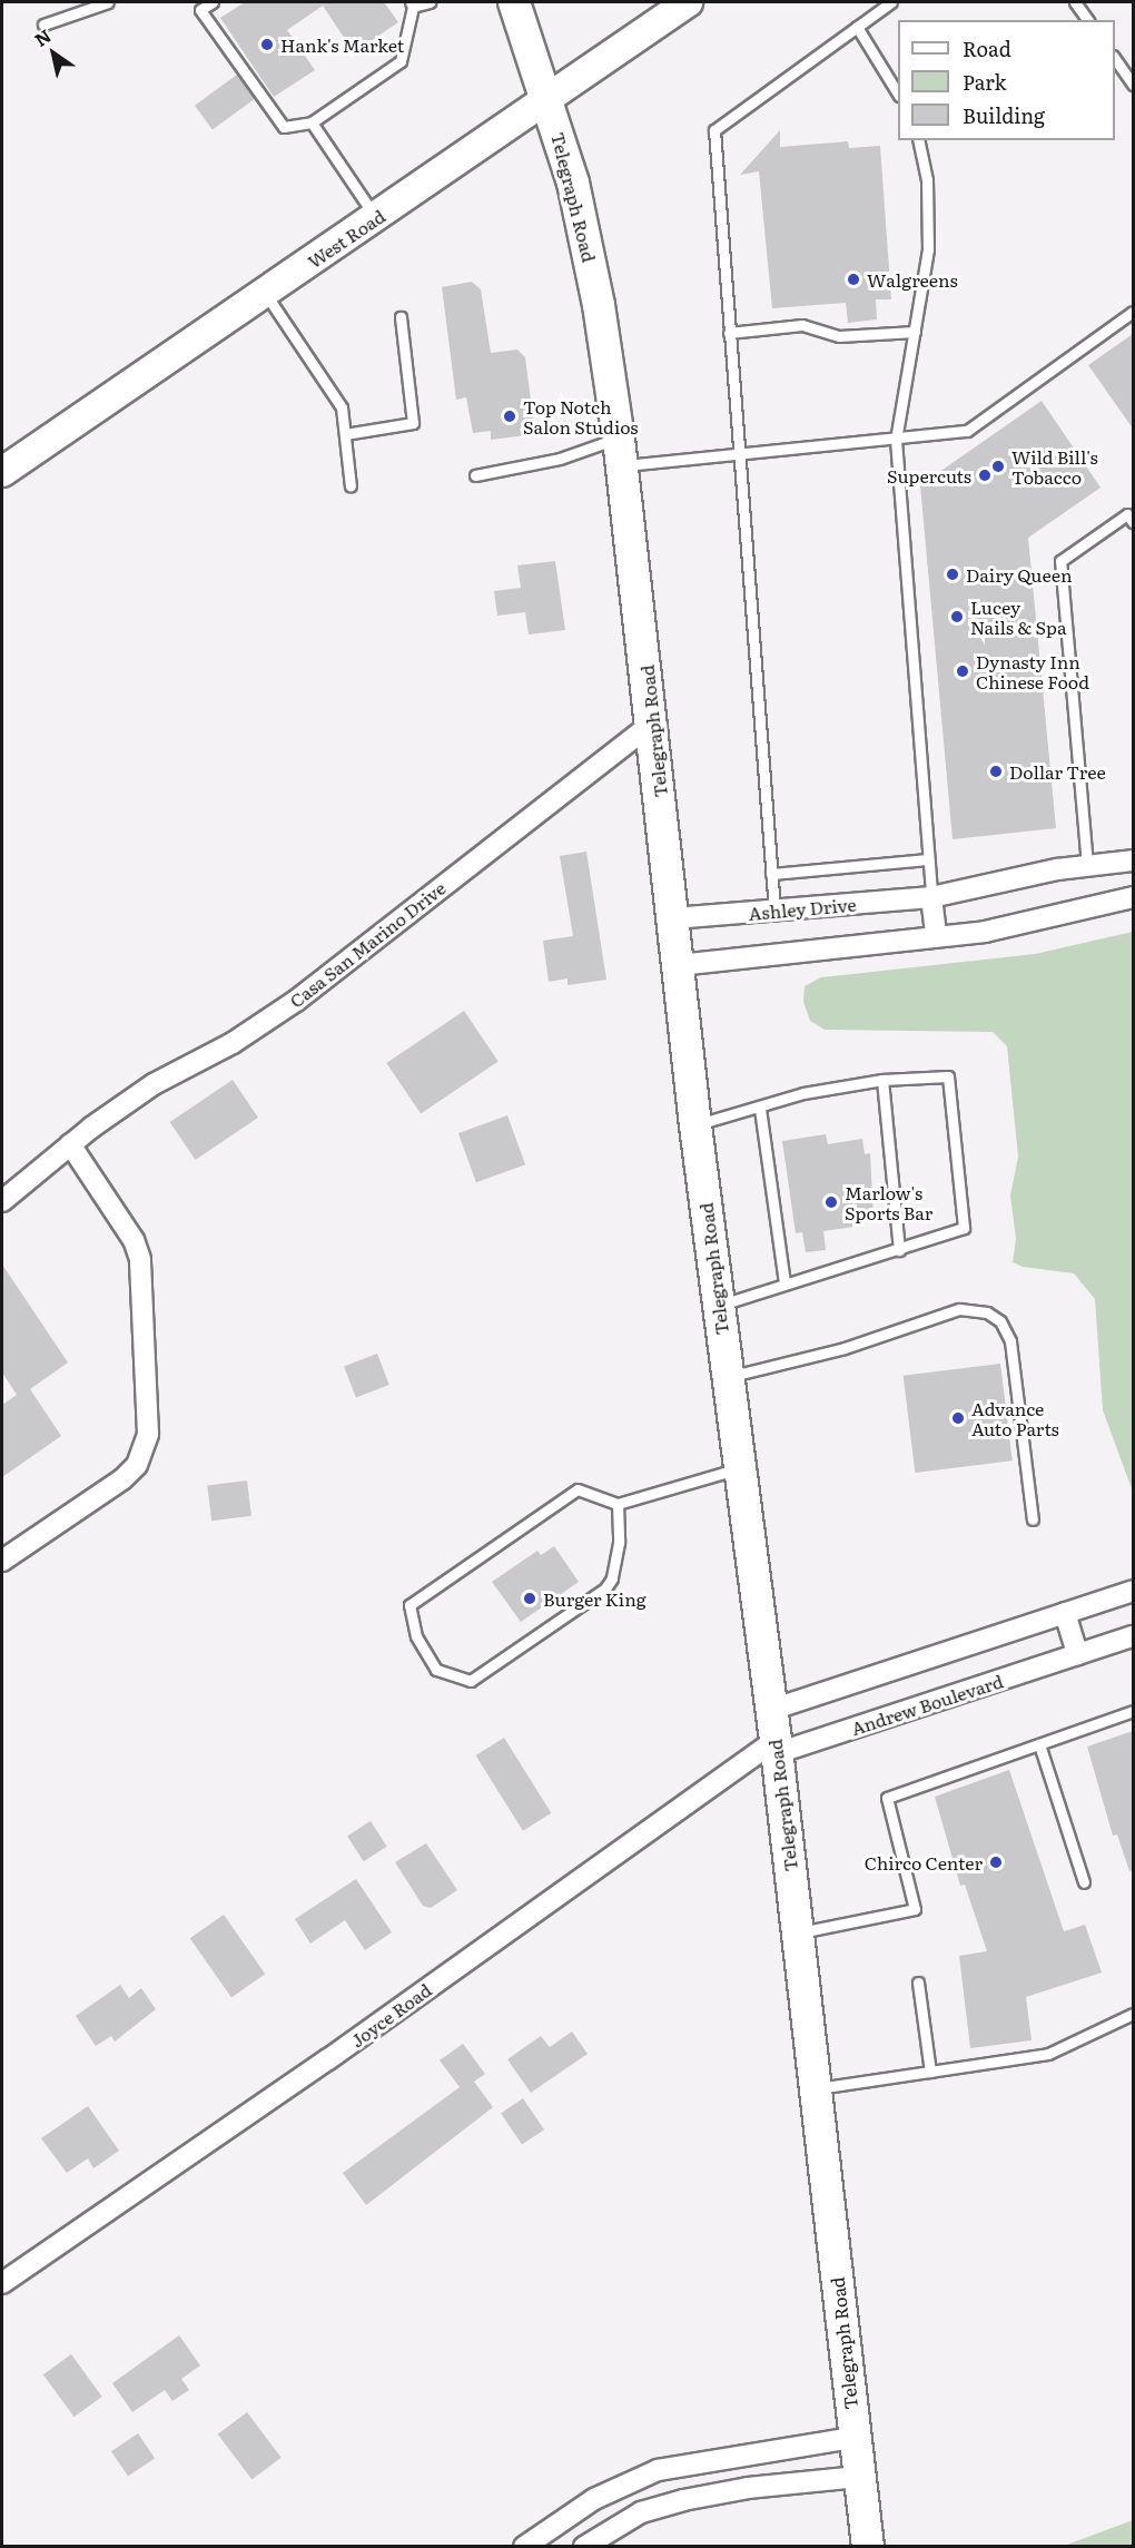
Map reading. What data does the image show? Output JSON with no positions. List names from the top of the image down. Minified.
{"streets":{"main road":["Telegraph Road"],"street":["West Road","Ashley Drive","Casa San Marino Drive","Andrew Boulevard","Joyce Road"]},"crossings":[["Telegraph Road","West Road"],["Telegraph Road","Ashley Drive"],["Telegraph Road","Casa San Marino Drive"],["Telegraph Road","Andrew Boulevard"],["Telegraph Road","Joyce Road"],["Andrew Boulevard","Joyce Road"]],"places":["Hank's Market","Walgreens","Top Notch Salon Studios","Wild Bill's Tobacco","Supercuts","Dairy Queen","Lucey Nails & Spa","Dynasty Inn Chinese Food","Dollar Tree","Marlow's Sports Bar","Advance Auto Parts","Burger King","Chirco Center"],"legend":["Road","Park","Building"],"north":"top left"}
